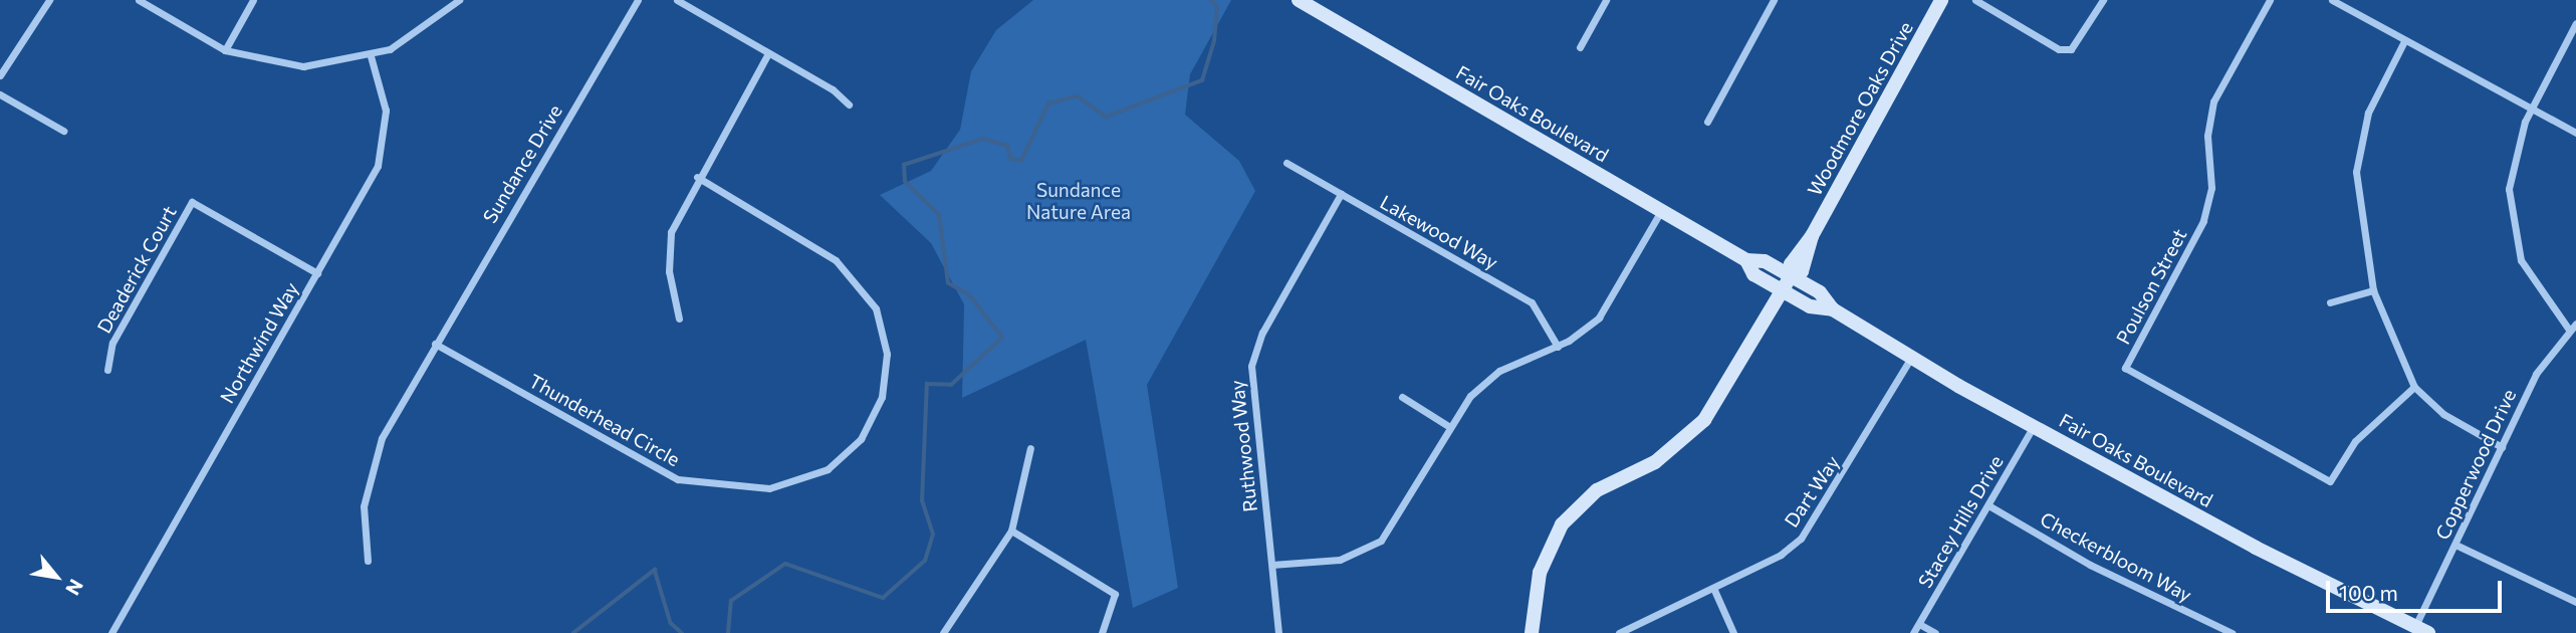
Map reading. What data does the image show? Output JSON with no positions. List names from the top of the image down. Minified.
{"streets":{"main road":["Woodmore Oaks Drive","Fair Oaks Boulevard"],"street":["Sundance Drive","Lakewood Way","Deaderick Court","Poulson Street","Northwind Way","Thunderhead Circle","Ruthwood Way","Copperwood Drive","Dart Way","Stacey Hills Drive","Checkerbloom Way"]},"crossings":[["Woodmore Oaks Drive","Fair Oaks Boulevard"],["Fair Oaks Boulevard","Copperwood Drive"],["Fair Oaks Boulevard","Dart Way"],["Fair Oaks Boulevard","Stacey Hills Drive"],["Sundance Drive","Thunderhead Circle"],["Lakewood Way","Ruthwood Way"],["Deaderick Court","Northwind Way"],["Stacey Hills Drive","Checkerbloom Way"]],"parks":["Sundance Nature Area"],"scale_bar":"100 m","north":"bottom right"}
